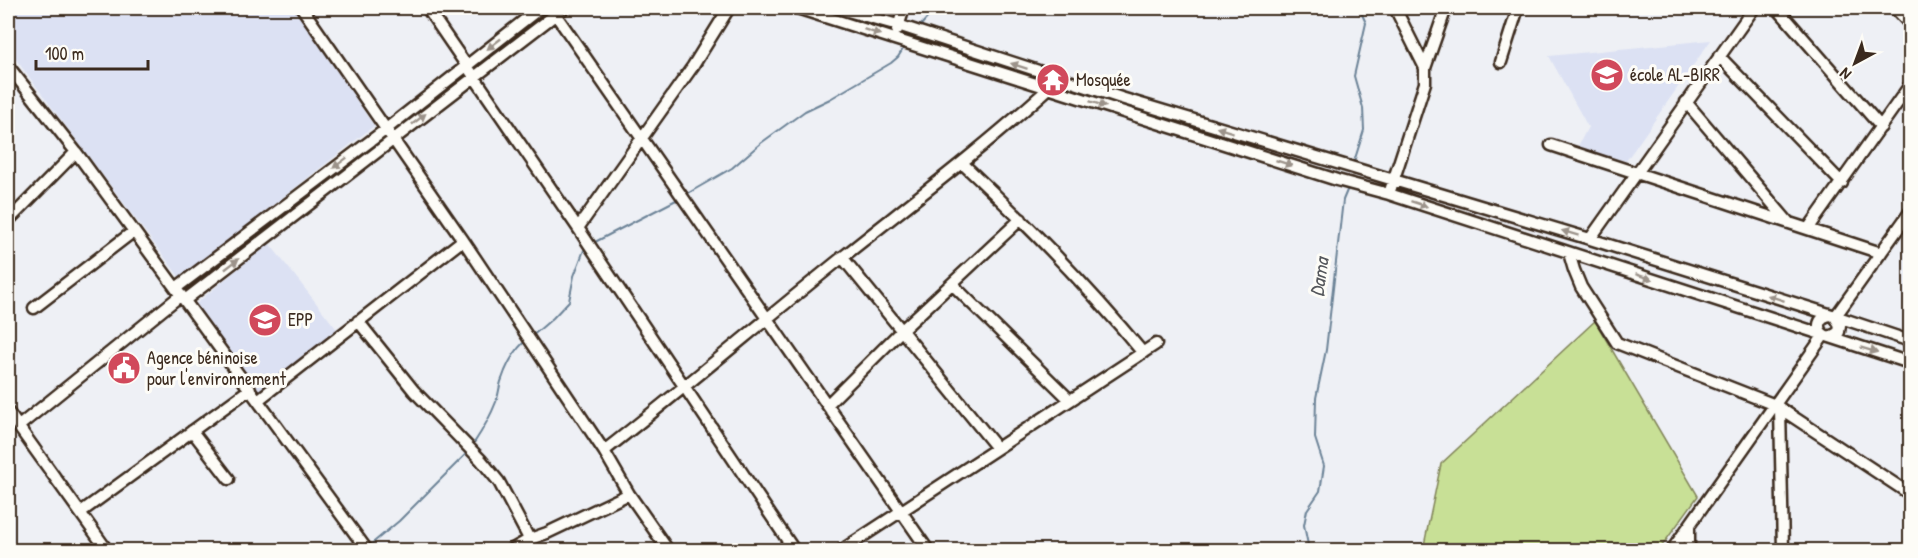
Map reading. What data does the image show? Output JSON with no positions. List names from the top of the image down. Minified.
{"water":["Dama"],"places":{"school or university":["école AL-BIRR","EPP"],"temple":["Mosquée"],"public building":["Agence béninoise pour l'environnement"]},"scale_bar":"100 m","north":"bottom left"}
